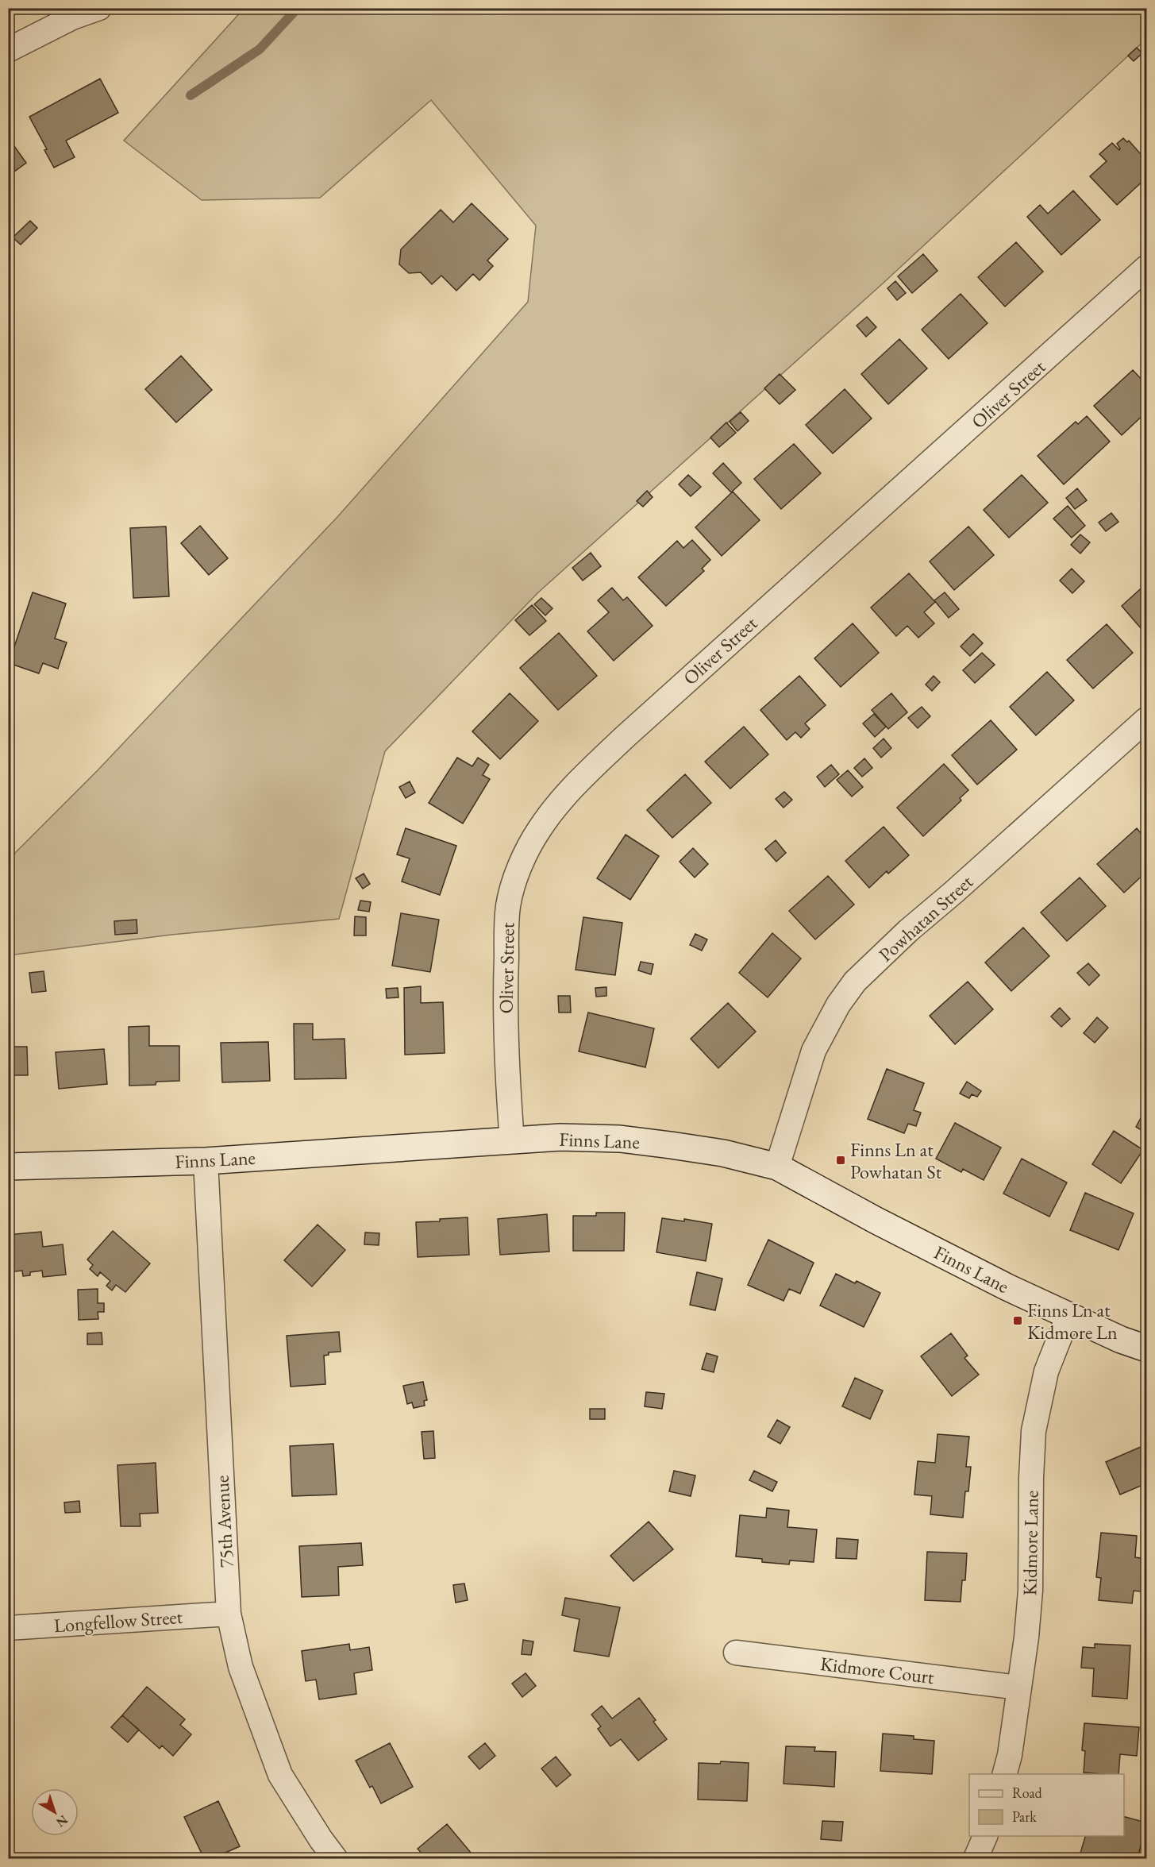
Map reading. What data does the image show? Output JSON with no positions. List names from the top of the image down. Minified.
{"streets":{"street":["Oliver Street","Powhatan Street","Finns Lane","75th Avenue","Kidmore Lane","Longfellow Street","Kidmore Court"]},"crossings":[["Oliver Street","Finns Lane"],["Powhatan Street","Finns Lane"],["Finns Lane","75th Avenue"],["Finns Lane","Kidmore Lane"],["75th Avenue","Longfellow Street"],["Kidmore Lane","Kidmore Court"]],"places":{"transit":["Finns Ln at Powhatan St","Finns Ln at Kidmore Ln"]},"legend":["Road","Park"],"north":"bottom right"}
